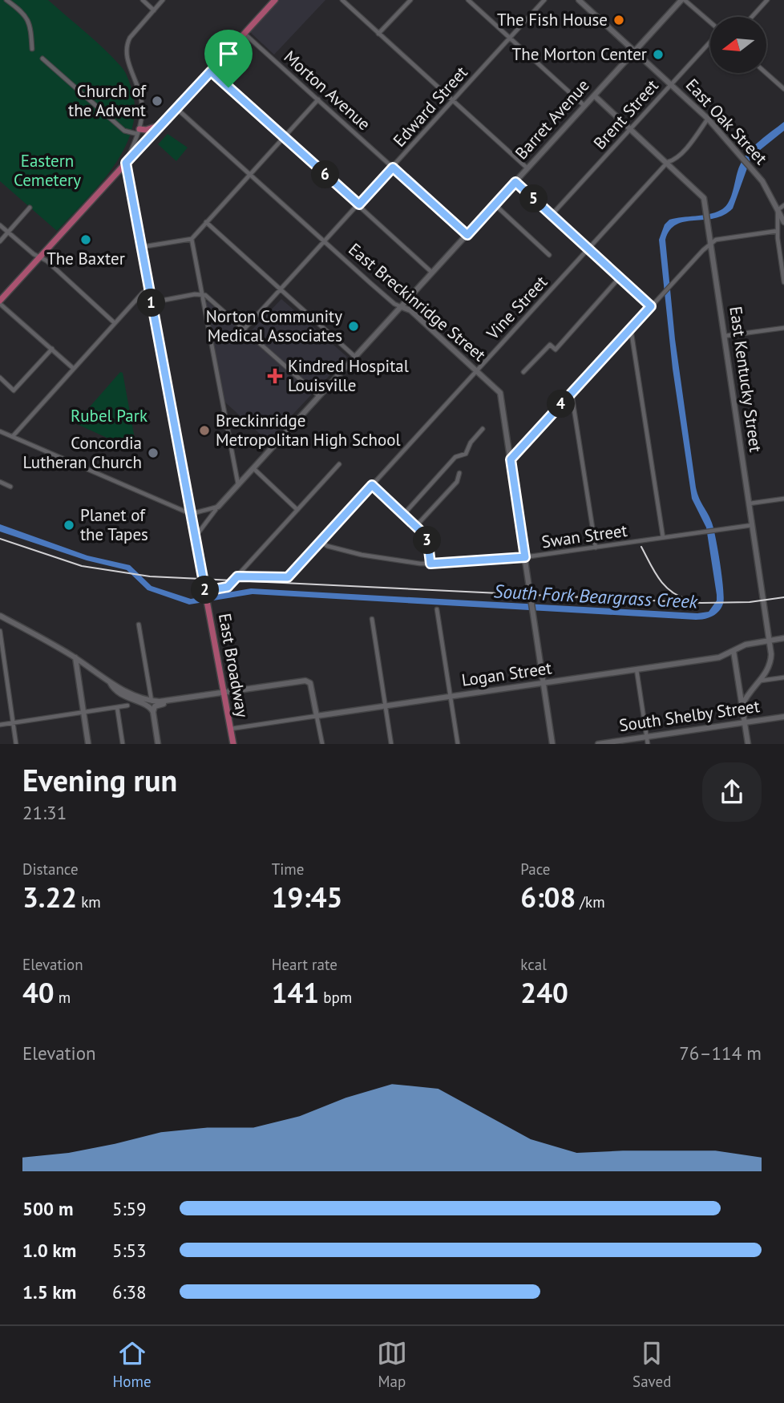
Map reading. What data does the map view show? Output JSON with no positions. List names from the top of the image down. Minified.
{"streets":{"main road":["East Broadway"],"street":["Morton Avenue","Edward Street","Brent Street","Barret Avenue","East Oak Street","East Breckinridge Street","Vine Street","East Kentucky Street","Swan Street","Logan Street","South Shelby Street"]},"crossings":[["Morton Avenue","Edward Street"],["Morton Avenue","Barret Avenue"],["Edward Street","East Breckinridge Street"],["Brent Street","East Oak Street"],["Brent Street","East Kentucky Street"],["Barret Avenue","East Oak Street"],["Barret Avenue","East Breckinridge Street"],["Barret Avenue","East Kentucky Street"],["Barret Avenue","East Broadway"],["East Oak Street","Vine Street"],["East Breckinridge Street","Vine Street"],["East Breckinridge Street","Swan Street"],["East Breckinridge Street","Logan Street"],["Vine Street","East Kentucky Street"],["Vine Street","Swan Street"],["East Kentucky Street","Swan Street"],["East Kentucky Street","Logan Street"],["East Broadway","Logan Street"]],"water":["South Fork Beargrass Creek"],"parks":["Eastern Cemetery","Rubel Park"],"places":{"other":["The Fish House","The Morton Center","Church of the Advent","The Baxter","Norton Community Medical Associates","Breckinridge Metropolitan High School","Concordia Lutheran Church","Planet of the Tapes"],"health":["Kindred Hospital Louisville"]},"north":"left","page":{"pins":["6","5","1","4","3","2"],"heading":["Evening run","21:31"],"stats":[["Distance","3.22 km"],["Time","19:45"],["Pace","6:08 /km"],["Elevation","40 m"],["Heart rate","141 bpm"],["kcal","240"]],"chart":["Elevation","76–114 m"],"list":[{"name":"500 m","note":"5:59"},{"name":"1.0 km","note":"5:53"},{"name":"1.5 km","note":"6:38"}],"tabs":["Home","Map","Saved"]}}
